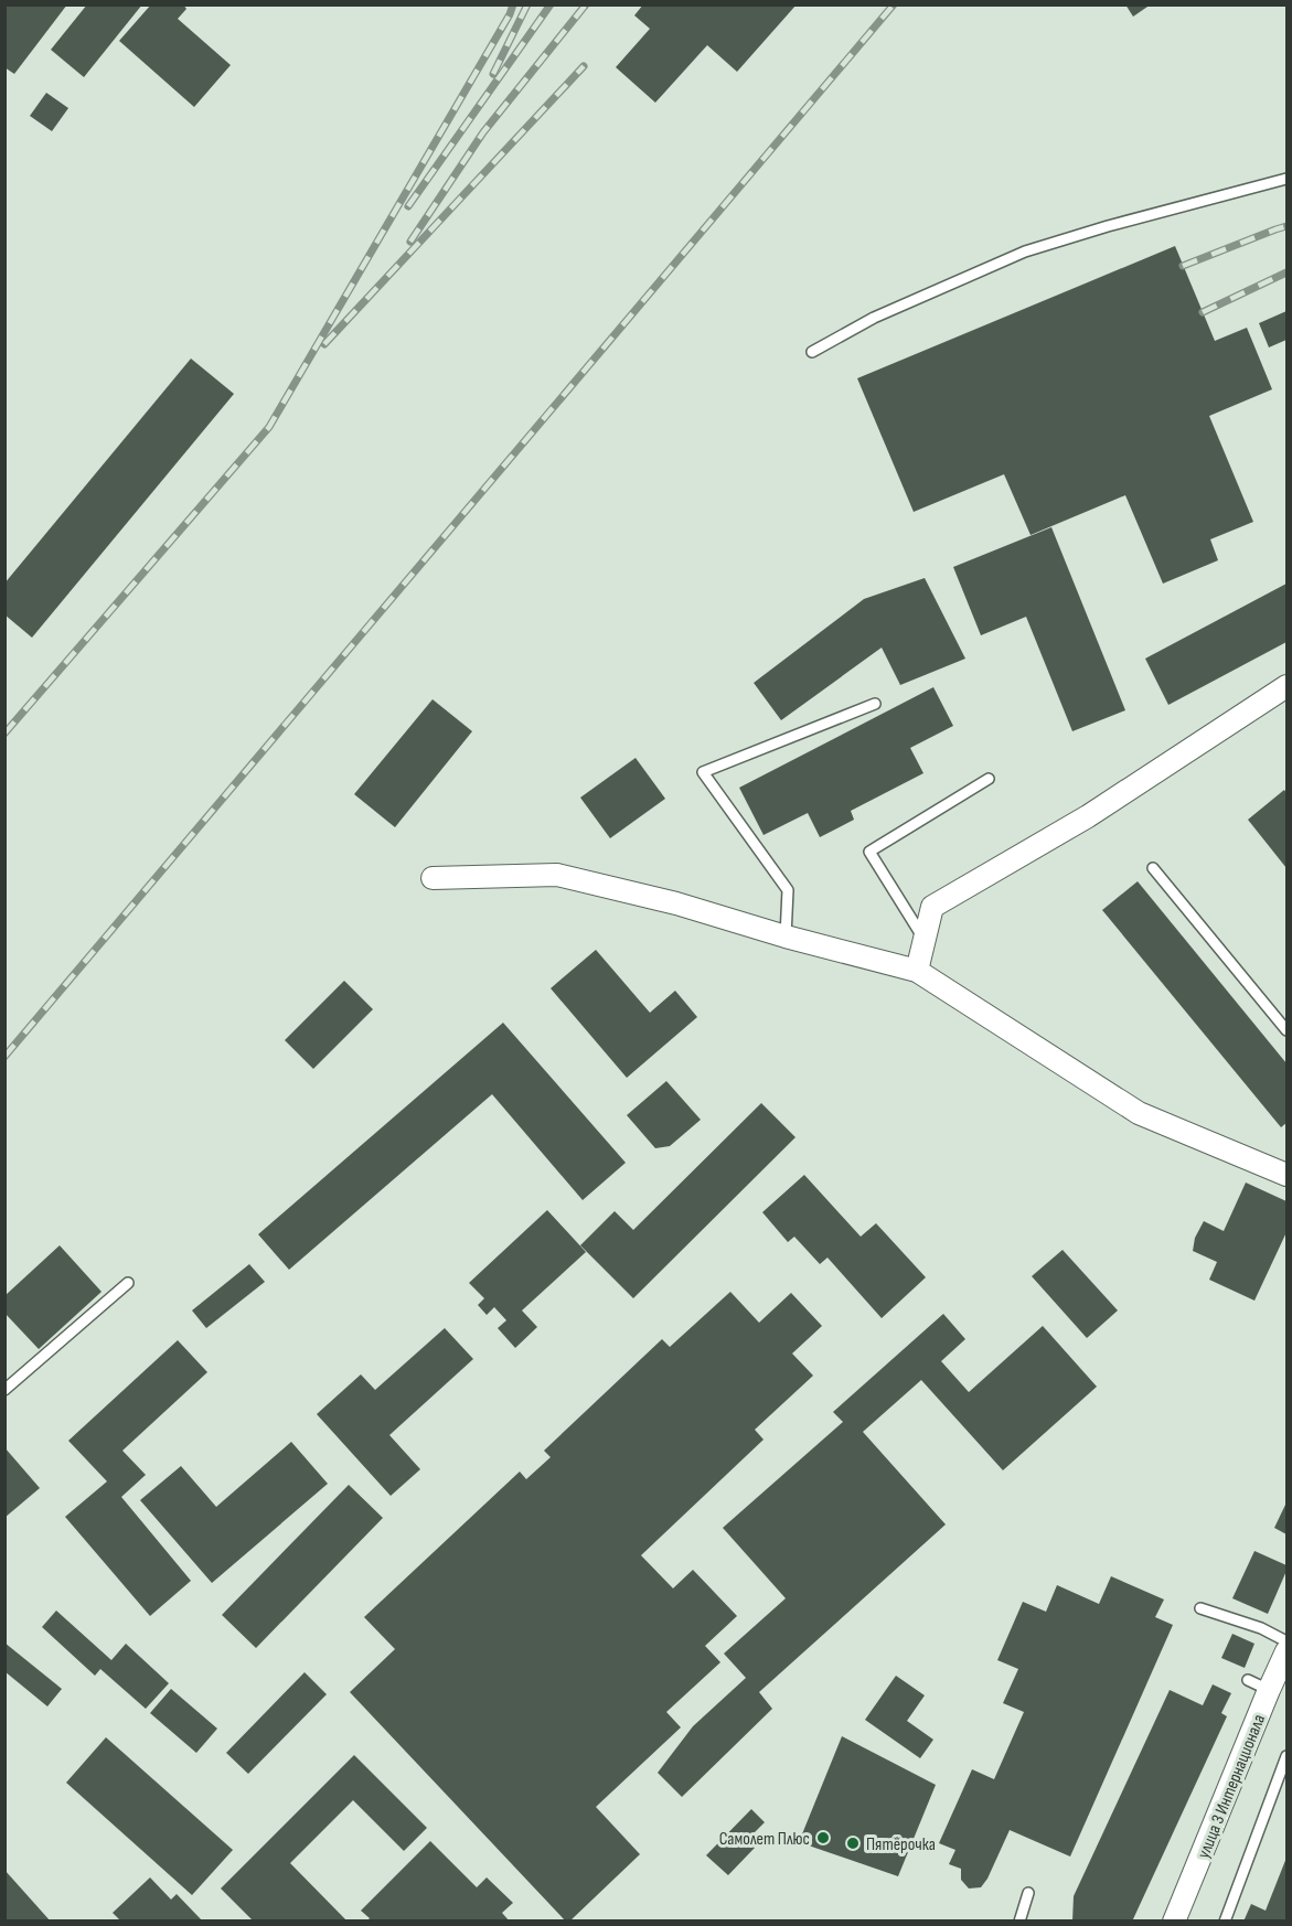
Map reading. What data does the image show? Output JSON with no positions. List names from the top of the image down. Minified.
{"streets":{"street":["улица 3 Интернационала"]},"places":["Самолет Плюс","Пятёрочка"]}
